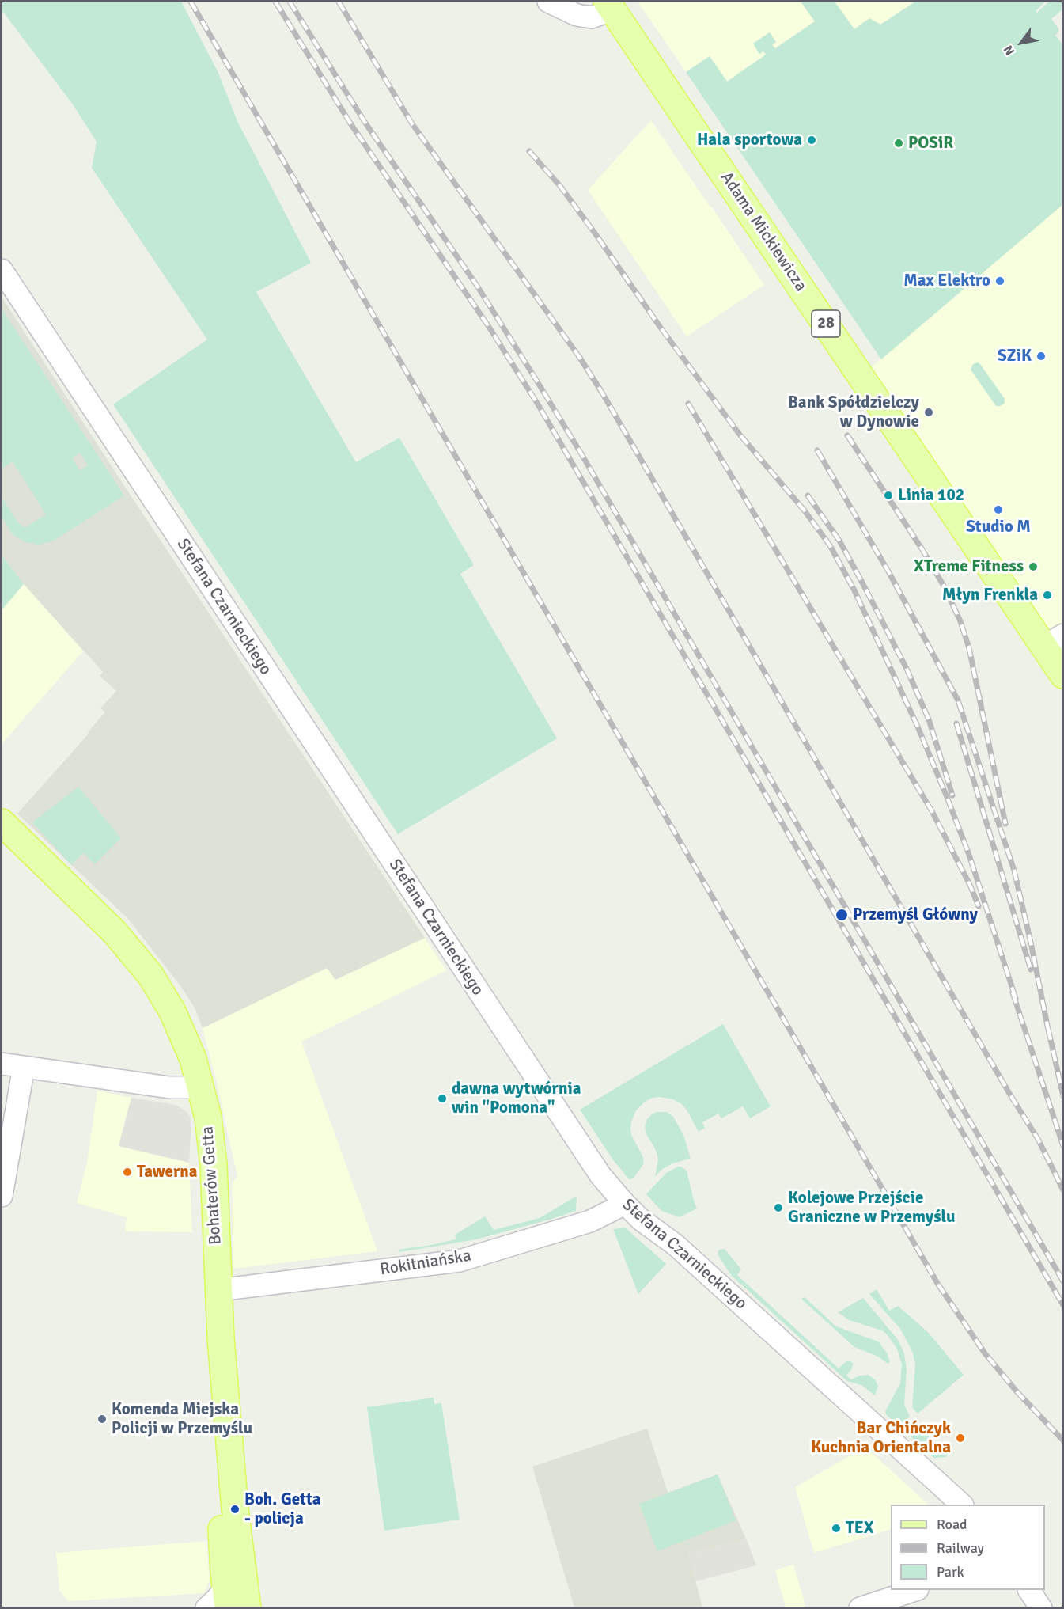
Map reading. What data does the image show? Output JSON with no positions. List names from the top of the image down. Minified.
{"streets":{"main road":["Adama Mickiewicza","28","Bohaterów Getta"],"street":["Stefana Czarnieckiego","Rokitniańska"]},"crossings":[["Stefana Czarnieckiego","Rokitniańska"],["Bohaterów Getta","Rokitniańska"]],"places":["Hala sportowa","POSiR","Max Elektro","SZiK","Bank Spółdzielczy w Dynowie","Linia 102","Studio M","XTreme Fitness","Młyn Frenkla","Przemyśl Główny","dawna wytwórnia win \"Pomona\"","Tawerna","Kolejowe Przejście Graniczne w Przemyślu","Komenda Miejska Policji w Przemyślu","Bar Chińczyk Kuchnia Orientalna","Boh. Getta - policja","TEX"],"legend":["Road","Railway","Park"],"north":"bottom left"}
